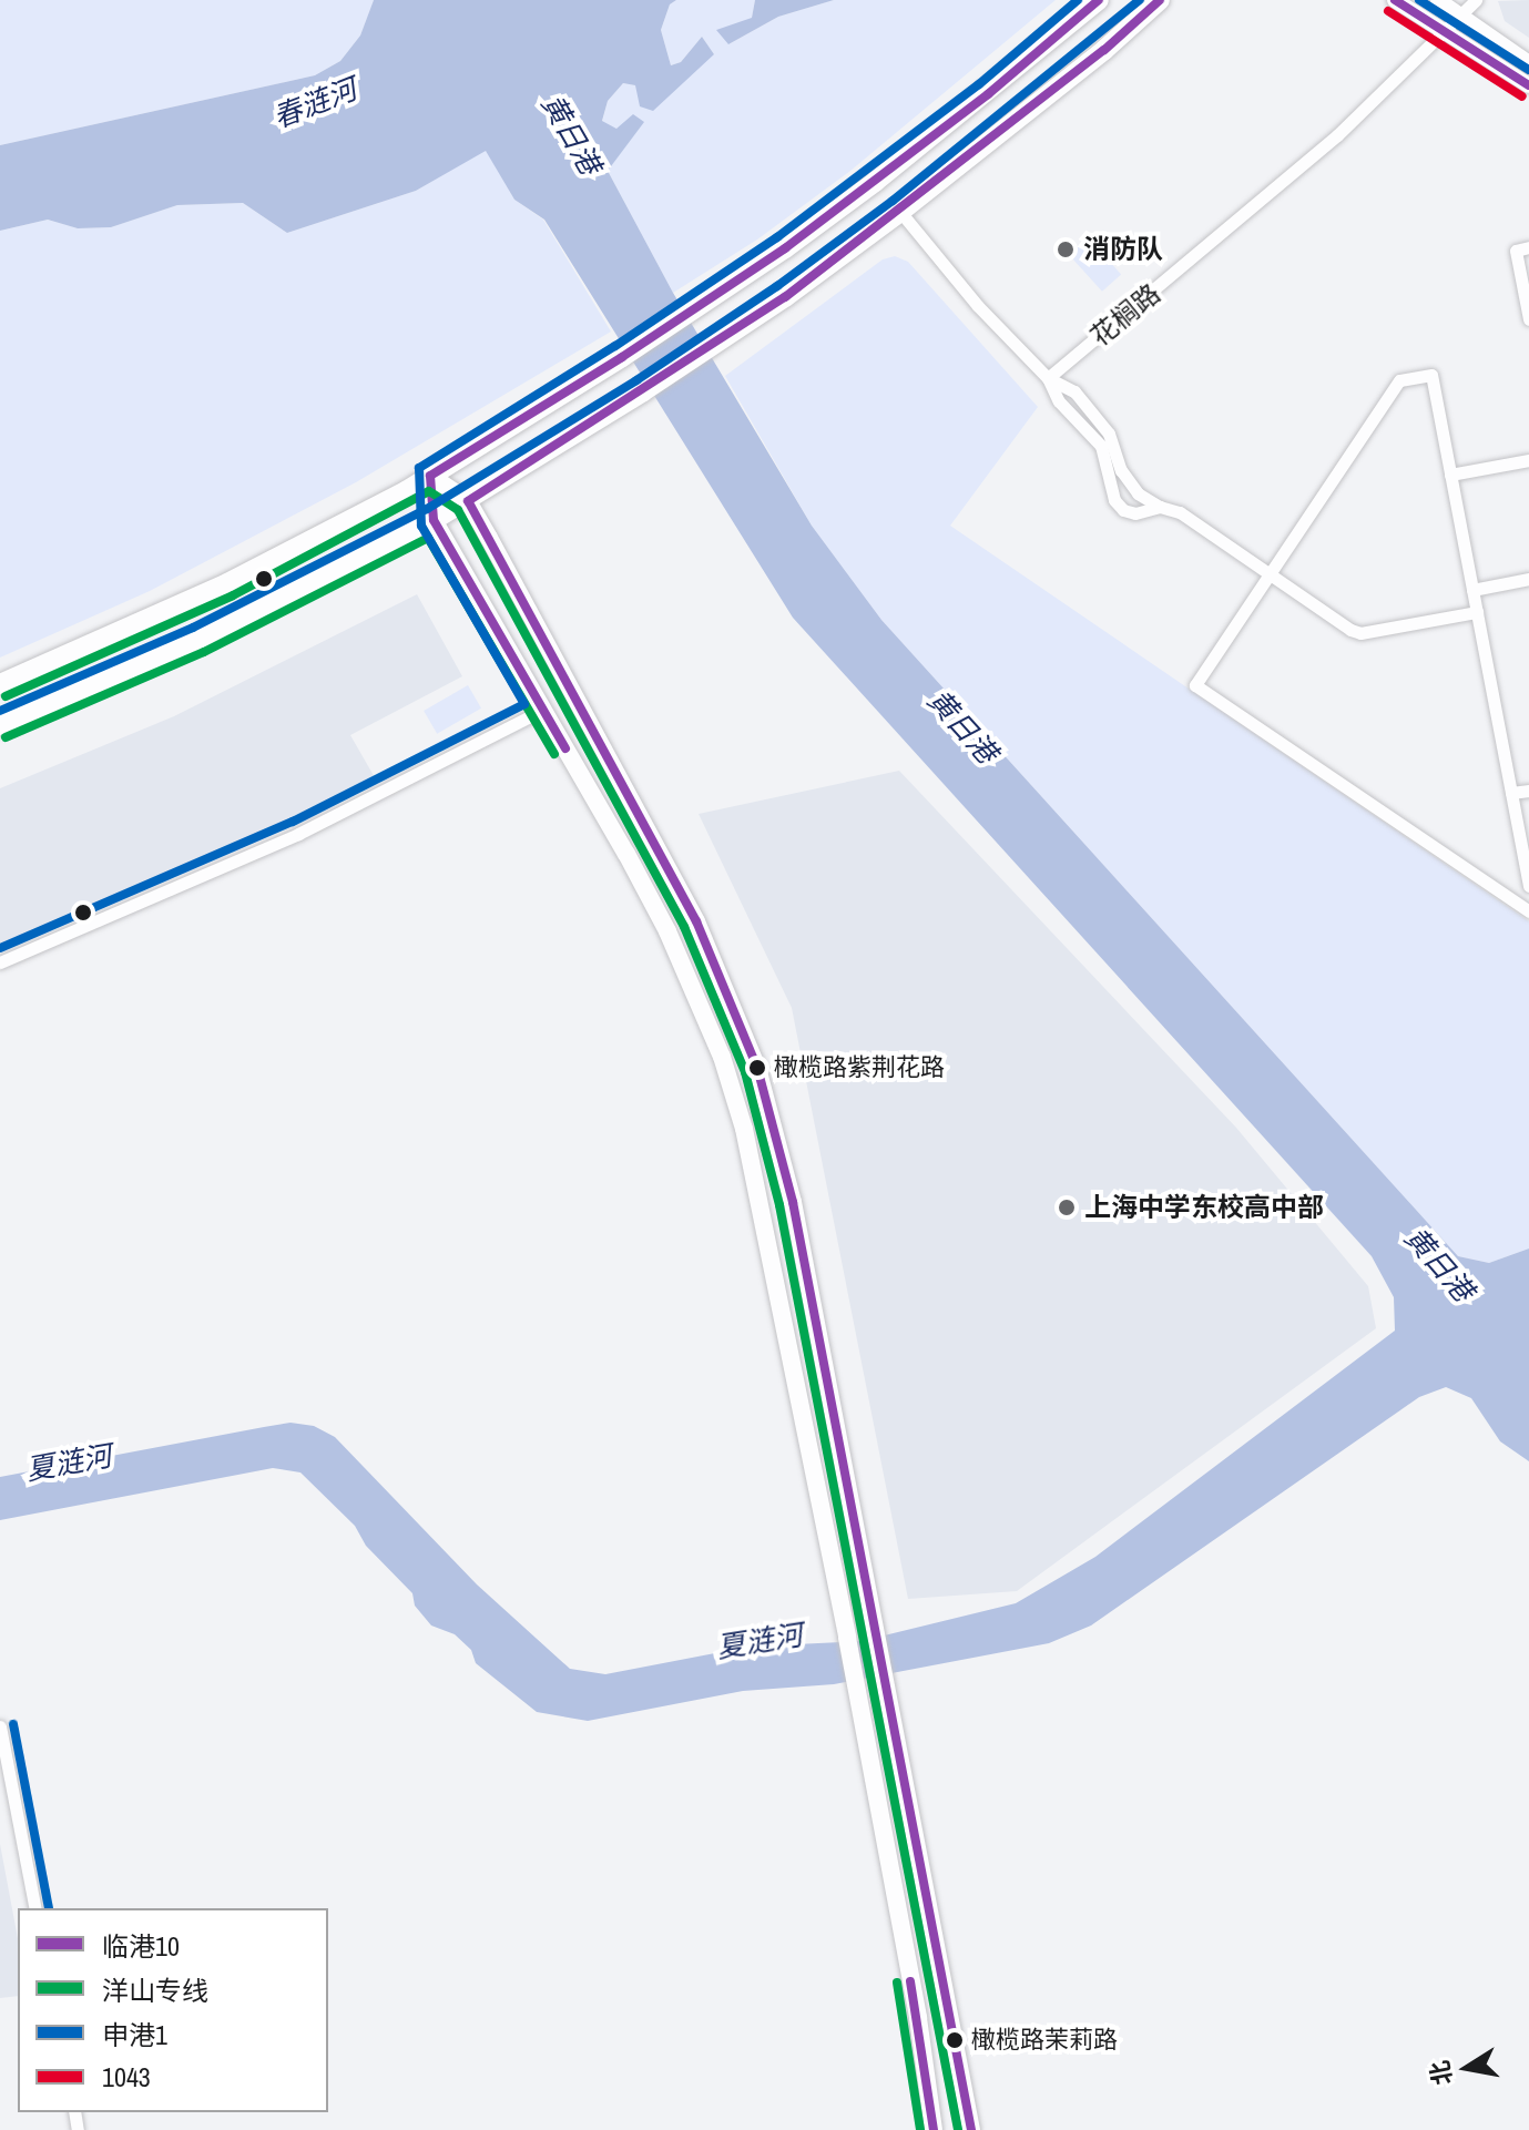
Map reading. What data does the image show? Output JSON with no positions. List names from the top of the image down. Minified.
{"streets":{"street":["花榈路"]},"water":["春涟河","黄日港","夏涟河"],"places":["消防队","橄榄路紫荆花路","上海中学东校高中部","橄榄路茉莉路"],"lines":["transit line 临港10","transit line 申港1","transit line 1043","transit line 洋山专线"],"legend":["临港10","洋山专线","申港1","1043"],"north":"left"}
